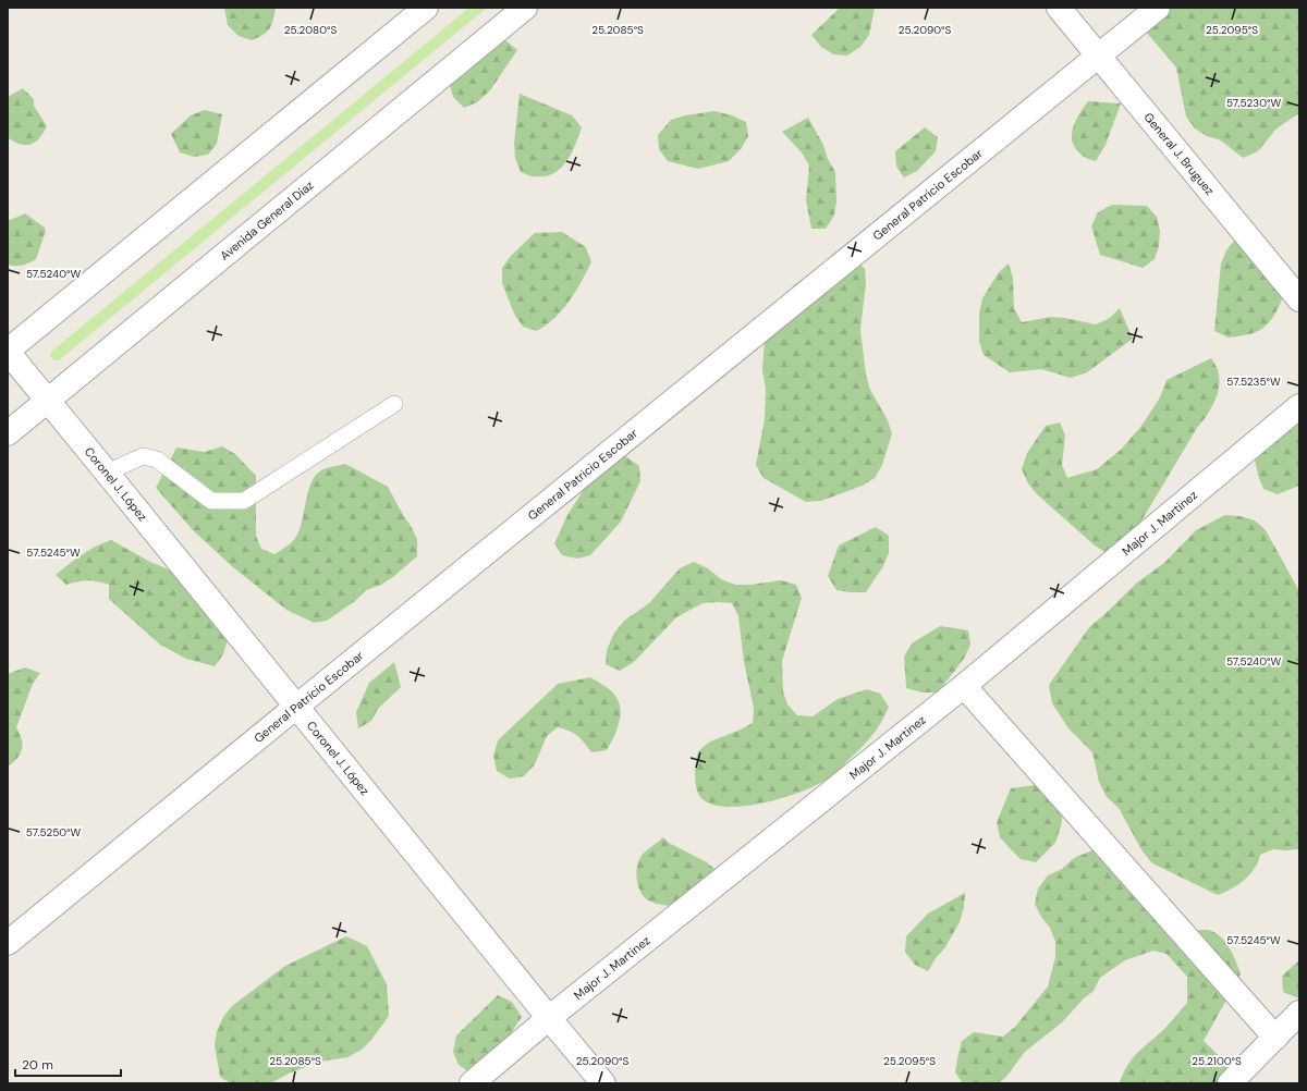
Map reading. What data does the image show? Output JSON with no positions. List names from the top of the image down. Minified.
{"streets":{"street":["General J. Bruguez","General Patricio Escobar","Avenida General Diaz","Coronel J. López","Major J. Martinez"]},"crossings":[["General J. Bruguez","General Patricio Escobar"],["General Patricio Escobar","Coronel J. López"],["Avenida General Diaz","Coronel J. López"],["Coronel J. López","Major J. Martinez"]],"scale_bar":"20 m","coordinates":["25.2080°S","25.2085°S","25.2090°S","25.2095°S","57.5230°W","57.5240°W","57.5235°W","57.5245°W","57.5250°W","25.2100°S"]}
